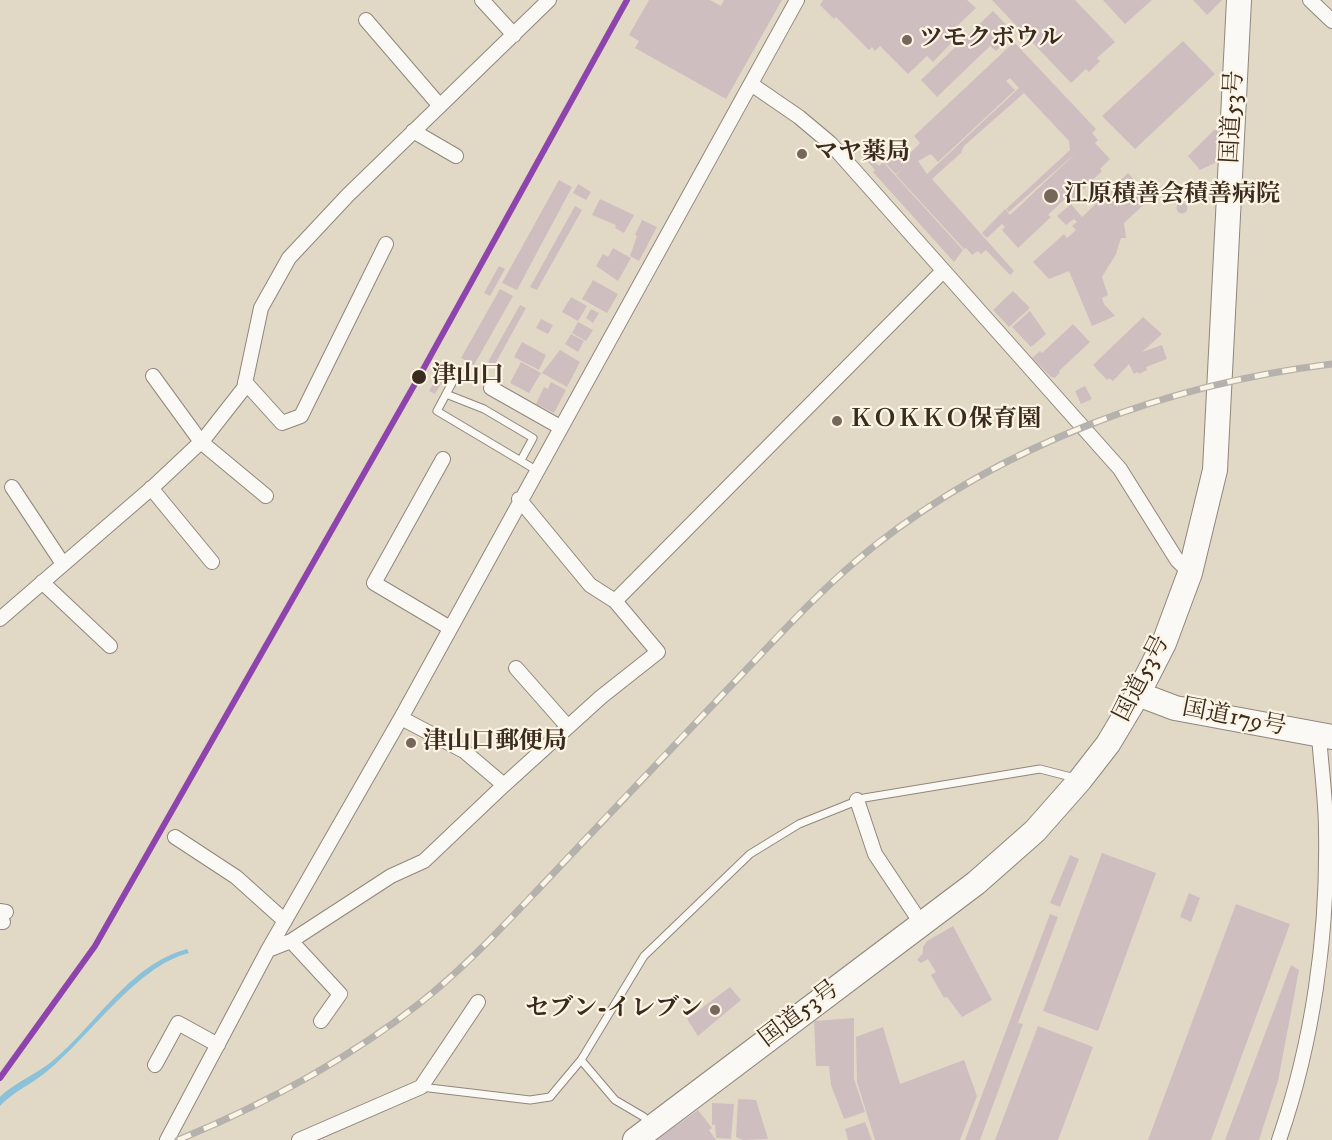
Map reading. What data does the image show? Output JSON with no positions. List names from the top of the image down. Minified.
{"streets":{"highway":["国道53号","国道179号"]},"crossings":[["国道53号","国道179号"]],"places":["ツモクボウル","マヤ薬局","江原積善会積善病院","津山口","ＫＯＫＫＯ保育園","津山口郵便局","セブン-イレブン"]}
